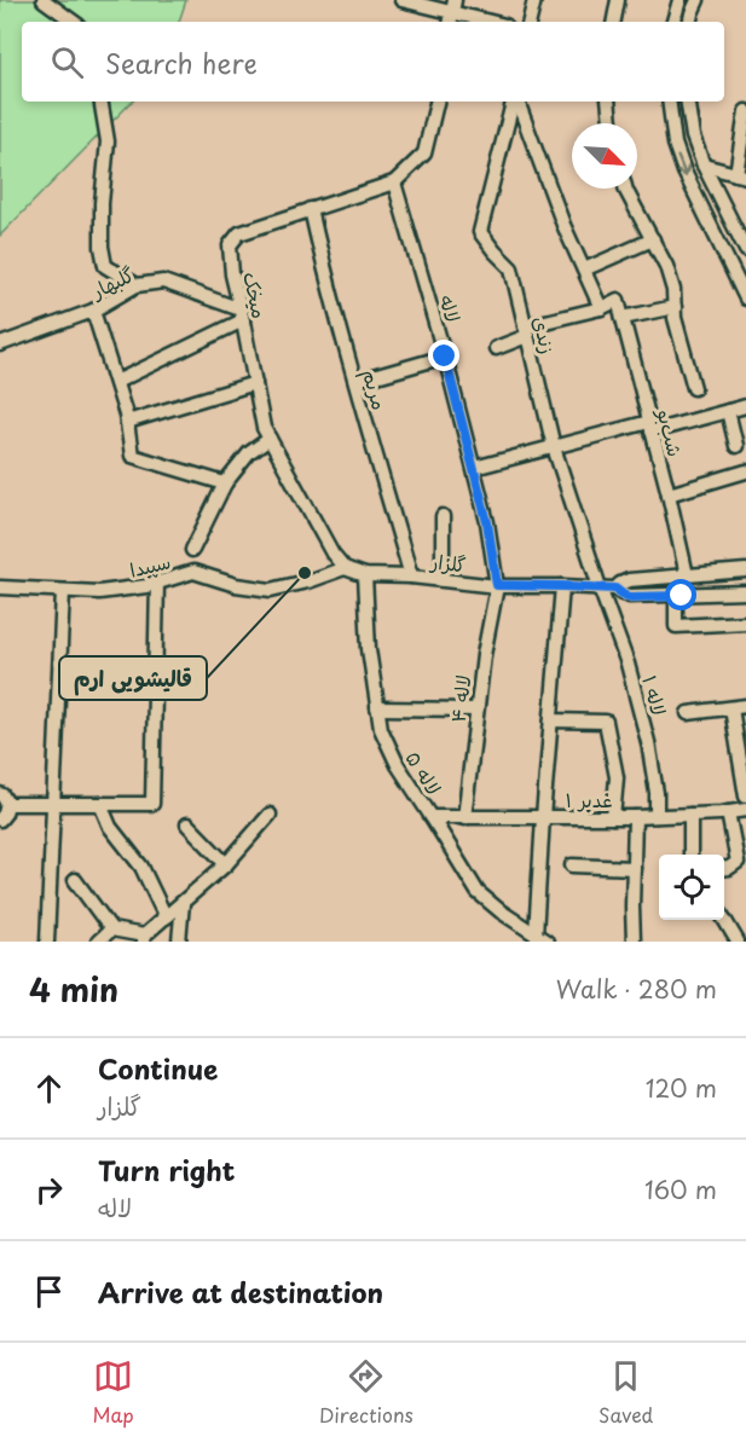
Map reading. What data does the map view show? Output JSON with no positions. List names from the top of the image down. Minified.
{"streets":{"street":["گلبهار","میخک","لاله","زندی","مریم","شب‌بو","گلزار","سپیدا","لاله ۱","لاله ۴","لاله ۵","غدیر ۱"]},"crossings":[["گلبهار","میخک"],["میخک","لاله"],["میخک","مریم"],["میخک","سپیدا"],["لاله","گلزار"],["لاله","لاله ۴"],["زندی","گلزار"],["زندی","لاله ۱"],["مریم","گلزار"],["شب‌بو","گلزار"],["گلزار","لاله ۱"],["گلزار","لاله ۴"],["گلزار","لاله ۵"],["لاله ۱","غدیر ۱"],["لاله ۴","غدیر ۱"],["لاله ۵","غدیر ۱"]],"places":["قالیشویی ارم"],"north":"bottom right","page":{"search":"Search here","heading":["4 min","Walk · 280 m"],"list":[["Continue","گلزار","120 m"],["Turn right","لاله","160 m"],"Arrive at destination"],"nav":["Map","Directions","Saved"]}}
